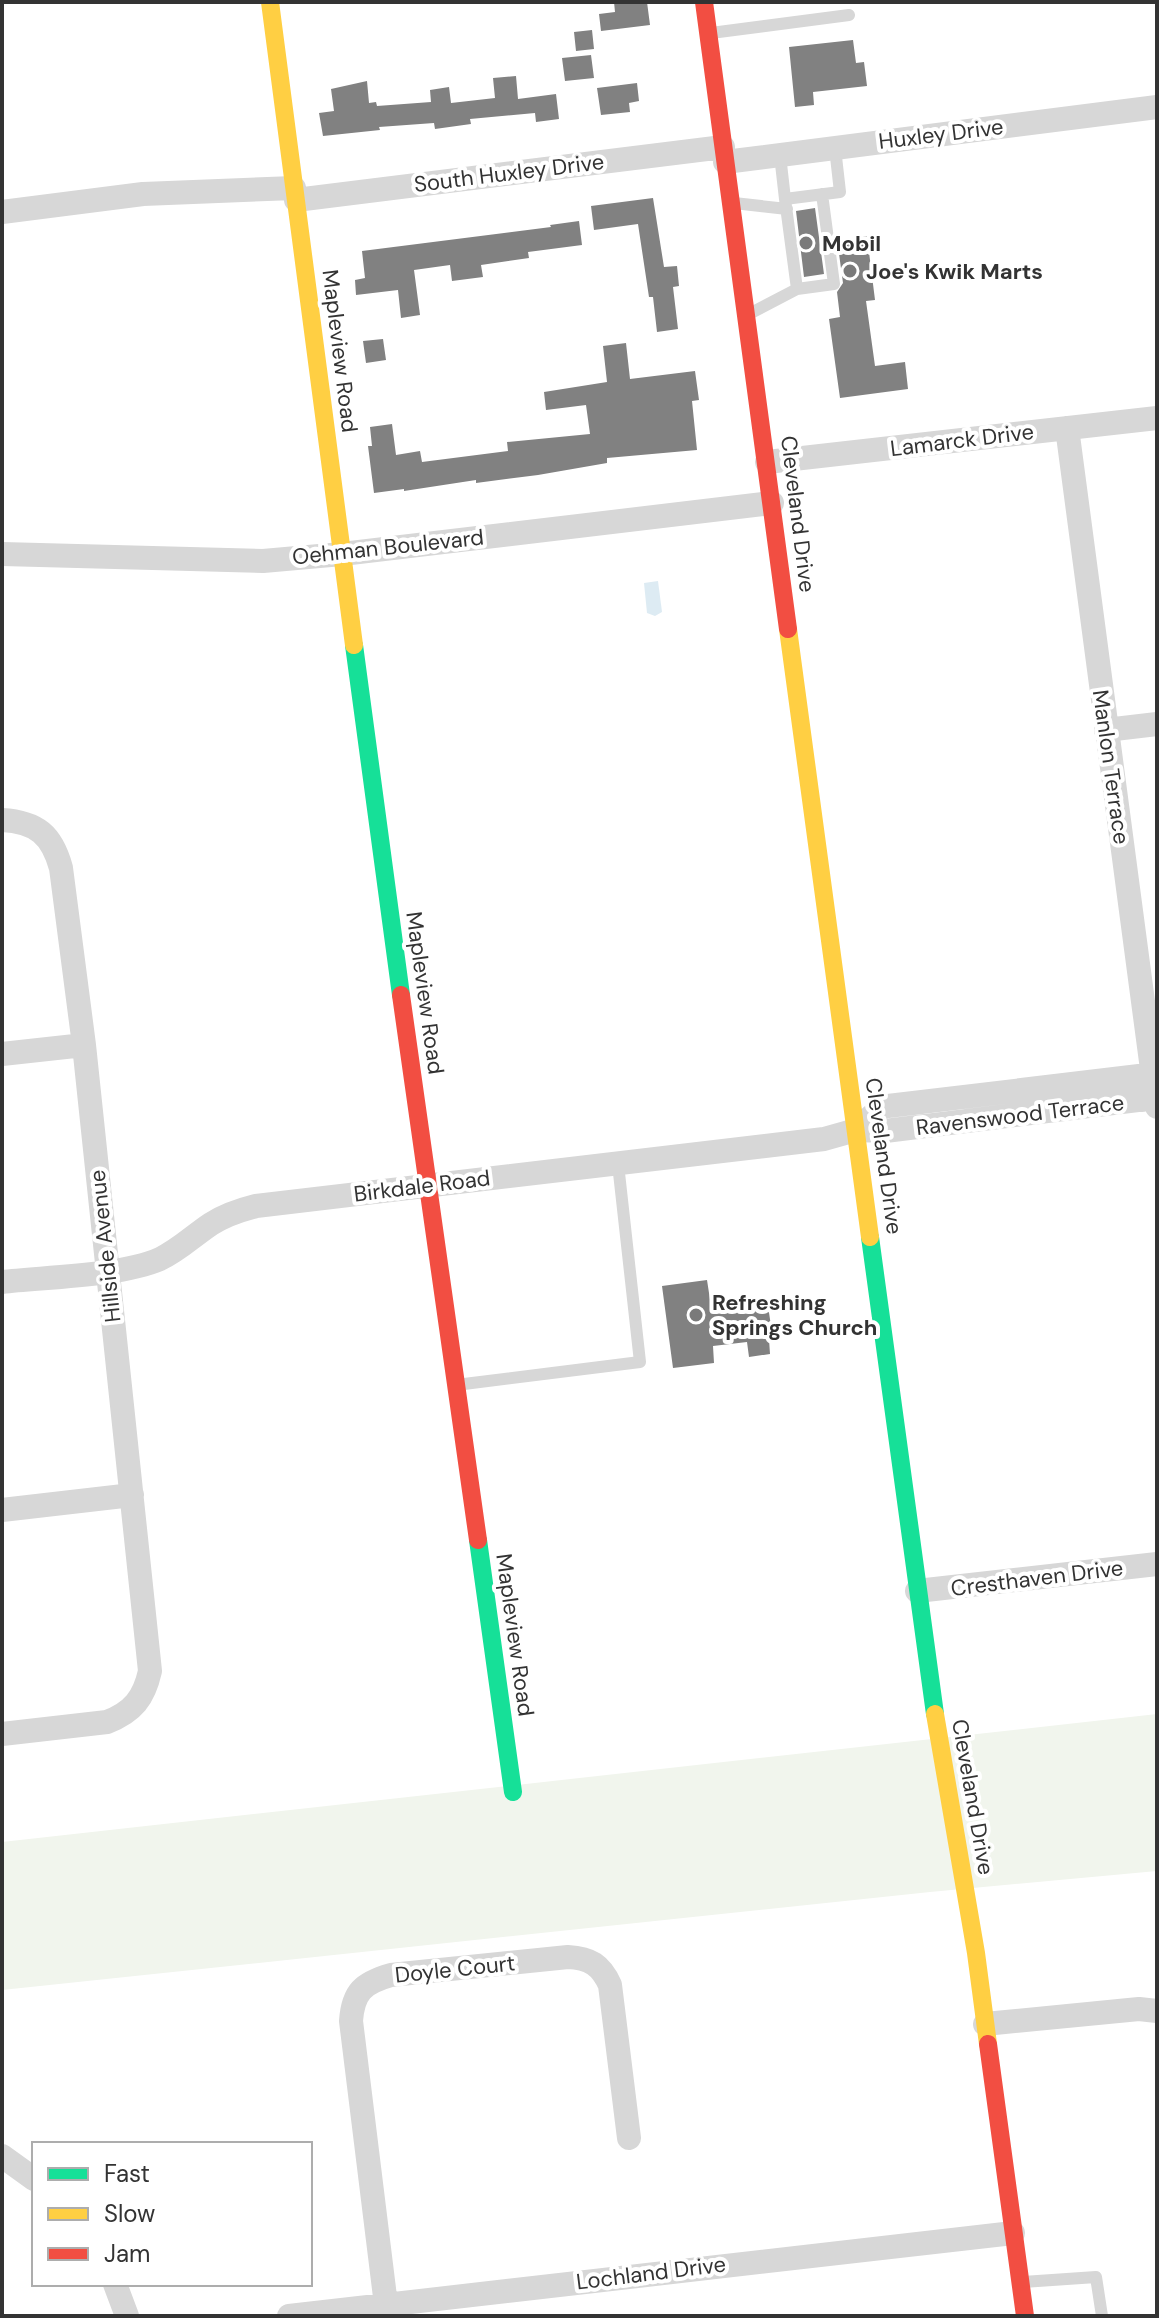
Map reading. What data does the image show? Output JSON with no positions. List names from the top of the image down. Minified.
{"streets":{"street":["Huxley Drive","South Huxley Drive","Mapleview Road","Lamarck Drive","Cleveland Drive","Oehman Boulevard","Manlon Terrace","Ravenswood Terrace","Birkdale Road","Hillside Avenue","Cresthaven Drive","Doyle Court","Lochland Drive"]},"crossings":[["Huxley Drive","South Huxley Drive"],["Huxley Drive","Cleveland Drive"],["South Huxley Drive","Mapleview Road"],["South Huxley Drive","Cleveland Drive"],["Mapleview Road","Oehman Boulevard"],["Mapleview Road","Birkdale Road"],["Lamarck Drive","Cleveland Drive"],["Lamarck Drive","Manlon Terrace"],["Cleveland Drive","Oehman Boulevard"],["Cleveland Drive","Ravenswood Terrace"],["Cleveland Drive","Birkdale Road"],["Cleveland Drive","Cresthaven Drive"],["Cleveland Drive","Lochland Drive"],["Manlon Terrace","Ravenswood Terrace"],["Ravenswood Terrace","Birkdale Road"],["Birkdale Road","Hillside Avenue"],["Doyle Court","Lochland Drive"]],"places":["Mobil","Joe's Kwik Marts","Refreshing Springs Church"],"legend":["Fast","Slow","Jam"]}
